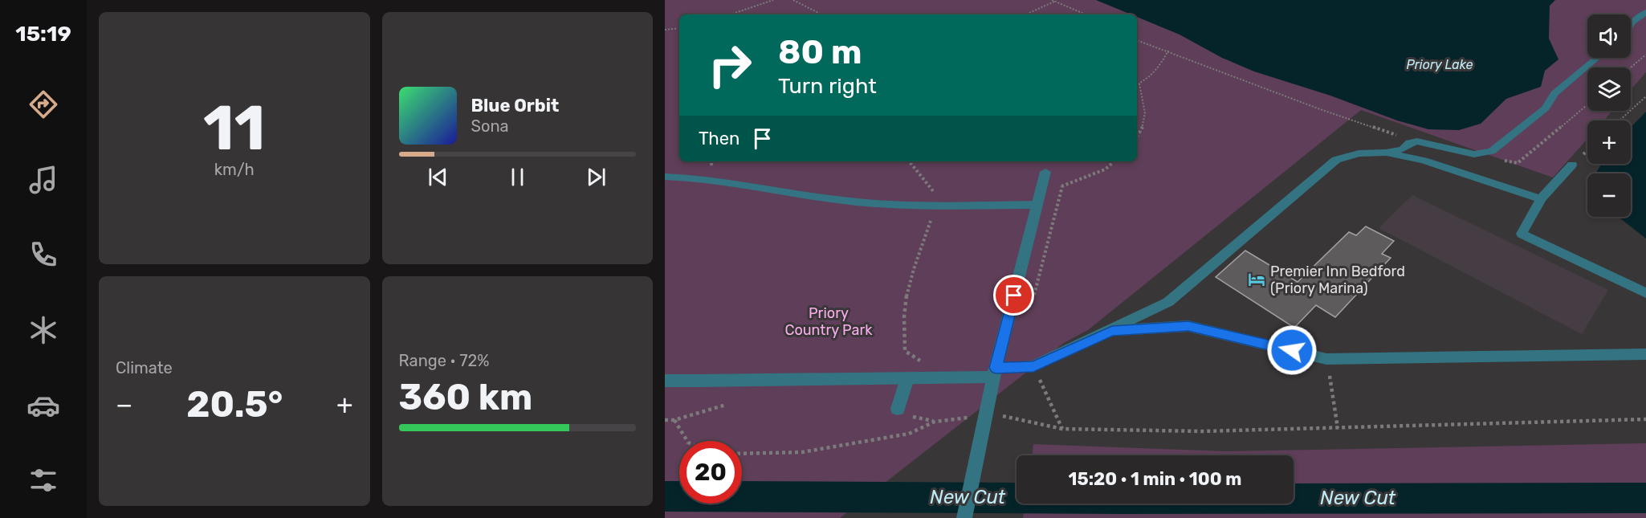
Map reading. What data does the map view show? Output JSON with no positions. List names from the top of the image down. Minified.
{"water":["Priory Lake","New Cut"],"parks":["Priory Country Park"],"places":{"hotel":["Premier Inn Bedford (Priory Marina)"]},"page":{"tabs":"15:19","tile":[["11","km/h"],"Climate",["Range · 72%","360 km"]],"map_buttons":["+","−"],"turn":["80 m","Turn right"],"song":["Blue Orbit","Sona"],"then":"Then","heat":["−","20.5°","+"],"limit":"20","trip":"15:20 · 1 min · 100 m"}}
